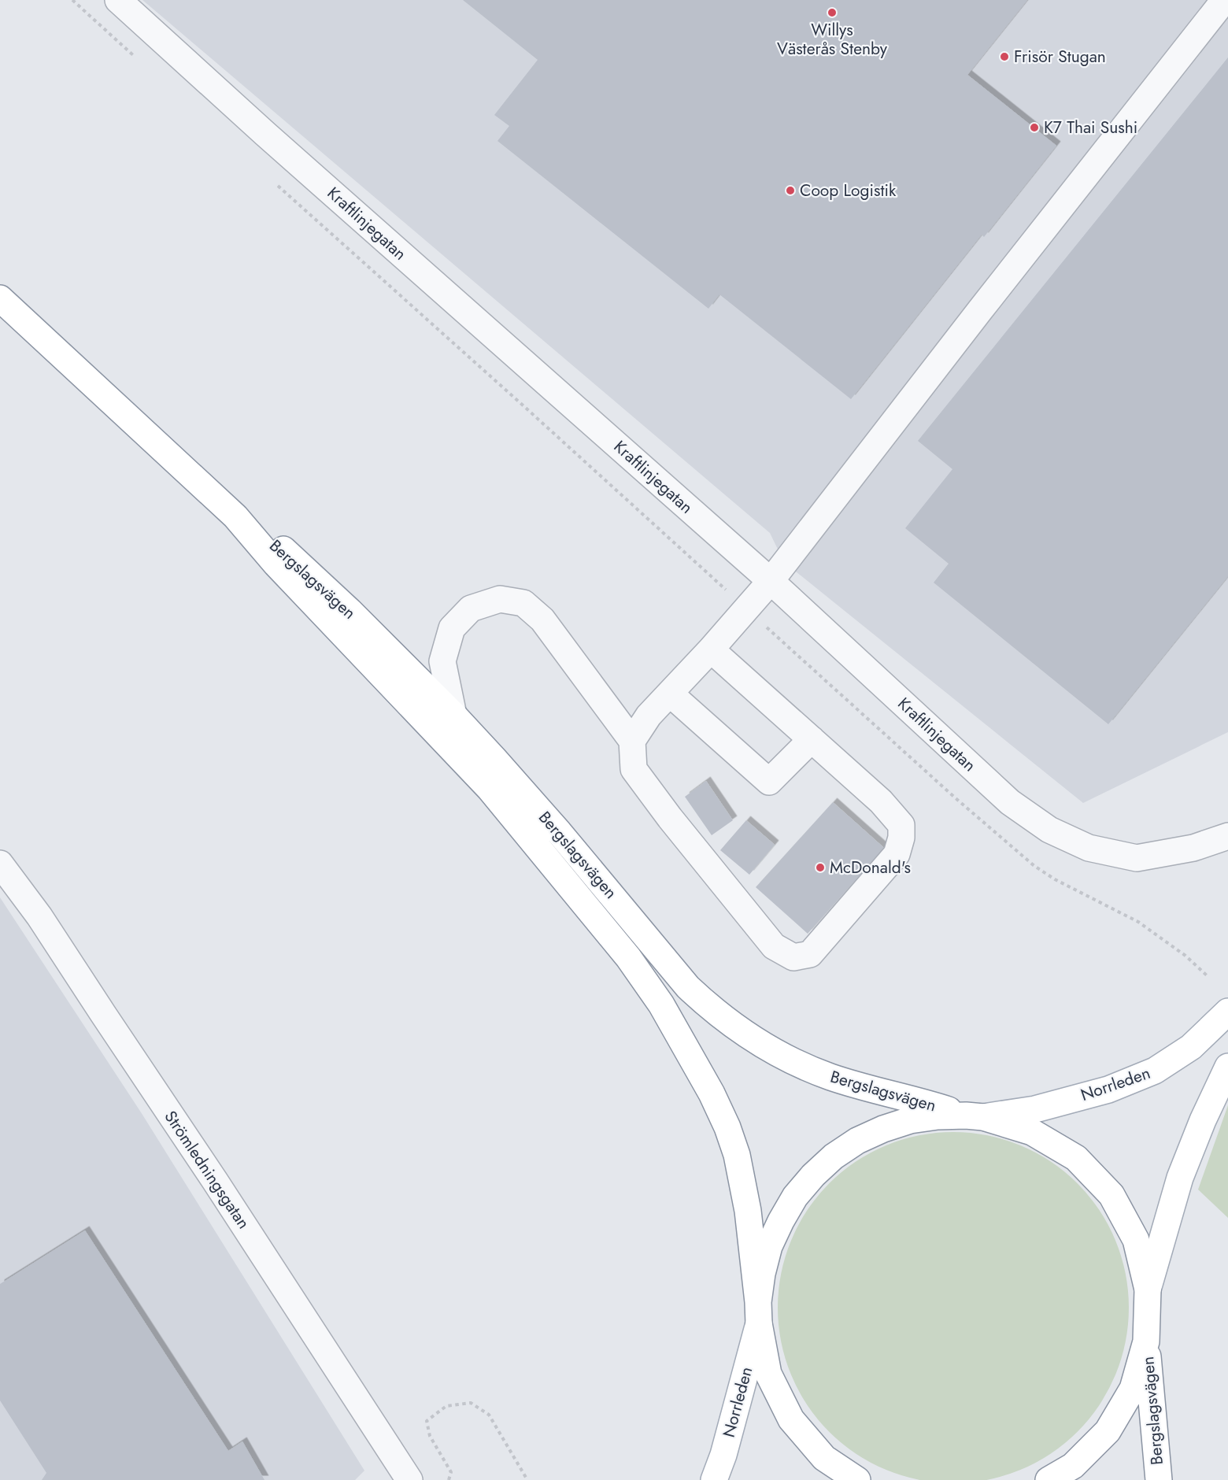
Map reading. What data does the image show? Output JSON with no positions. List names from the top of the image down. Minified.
{"streets":{"main road":["Bergslagsvägen","Norrleden"],"street":["Kraftlinjegatan","Strömledningsgatan"]},"crossings":[["Bergslagsvägen","Norrleden"]],"places":["Willys Västerås Stenby","Frisör Stugan","K7 Thai Sushi","Coop Logistik","McDonald's"]}
